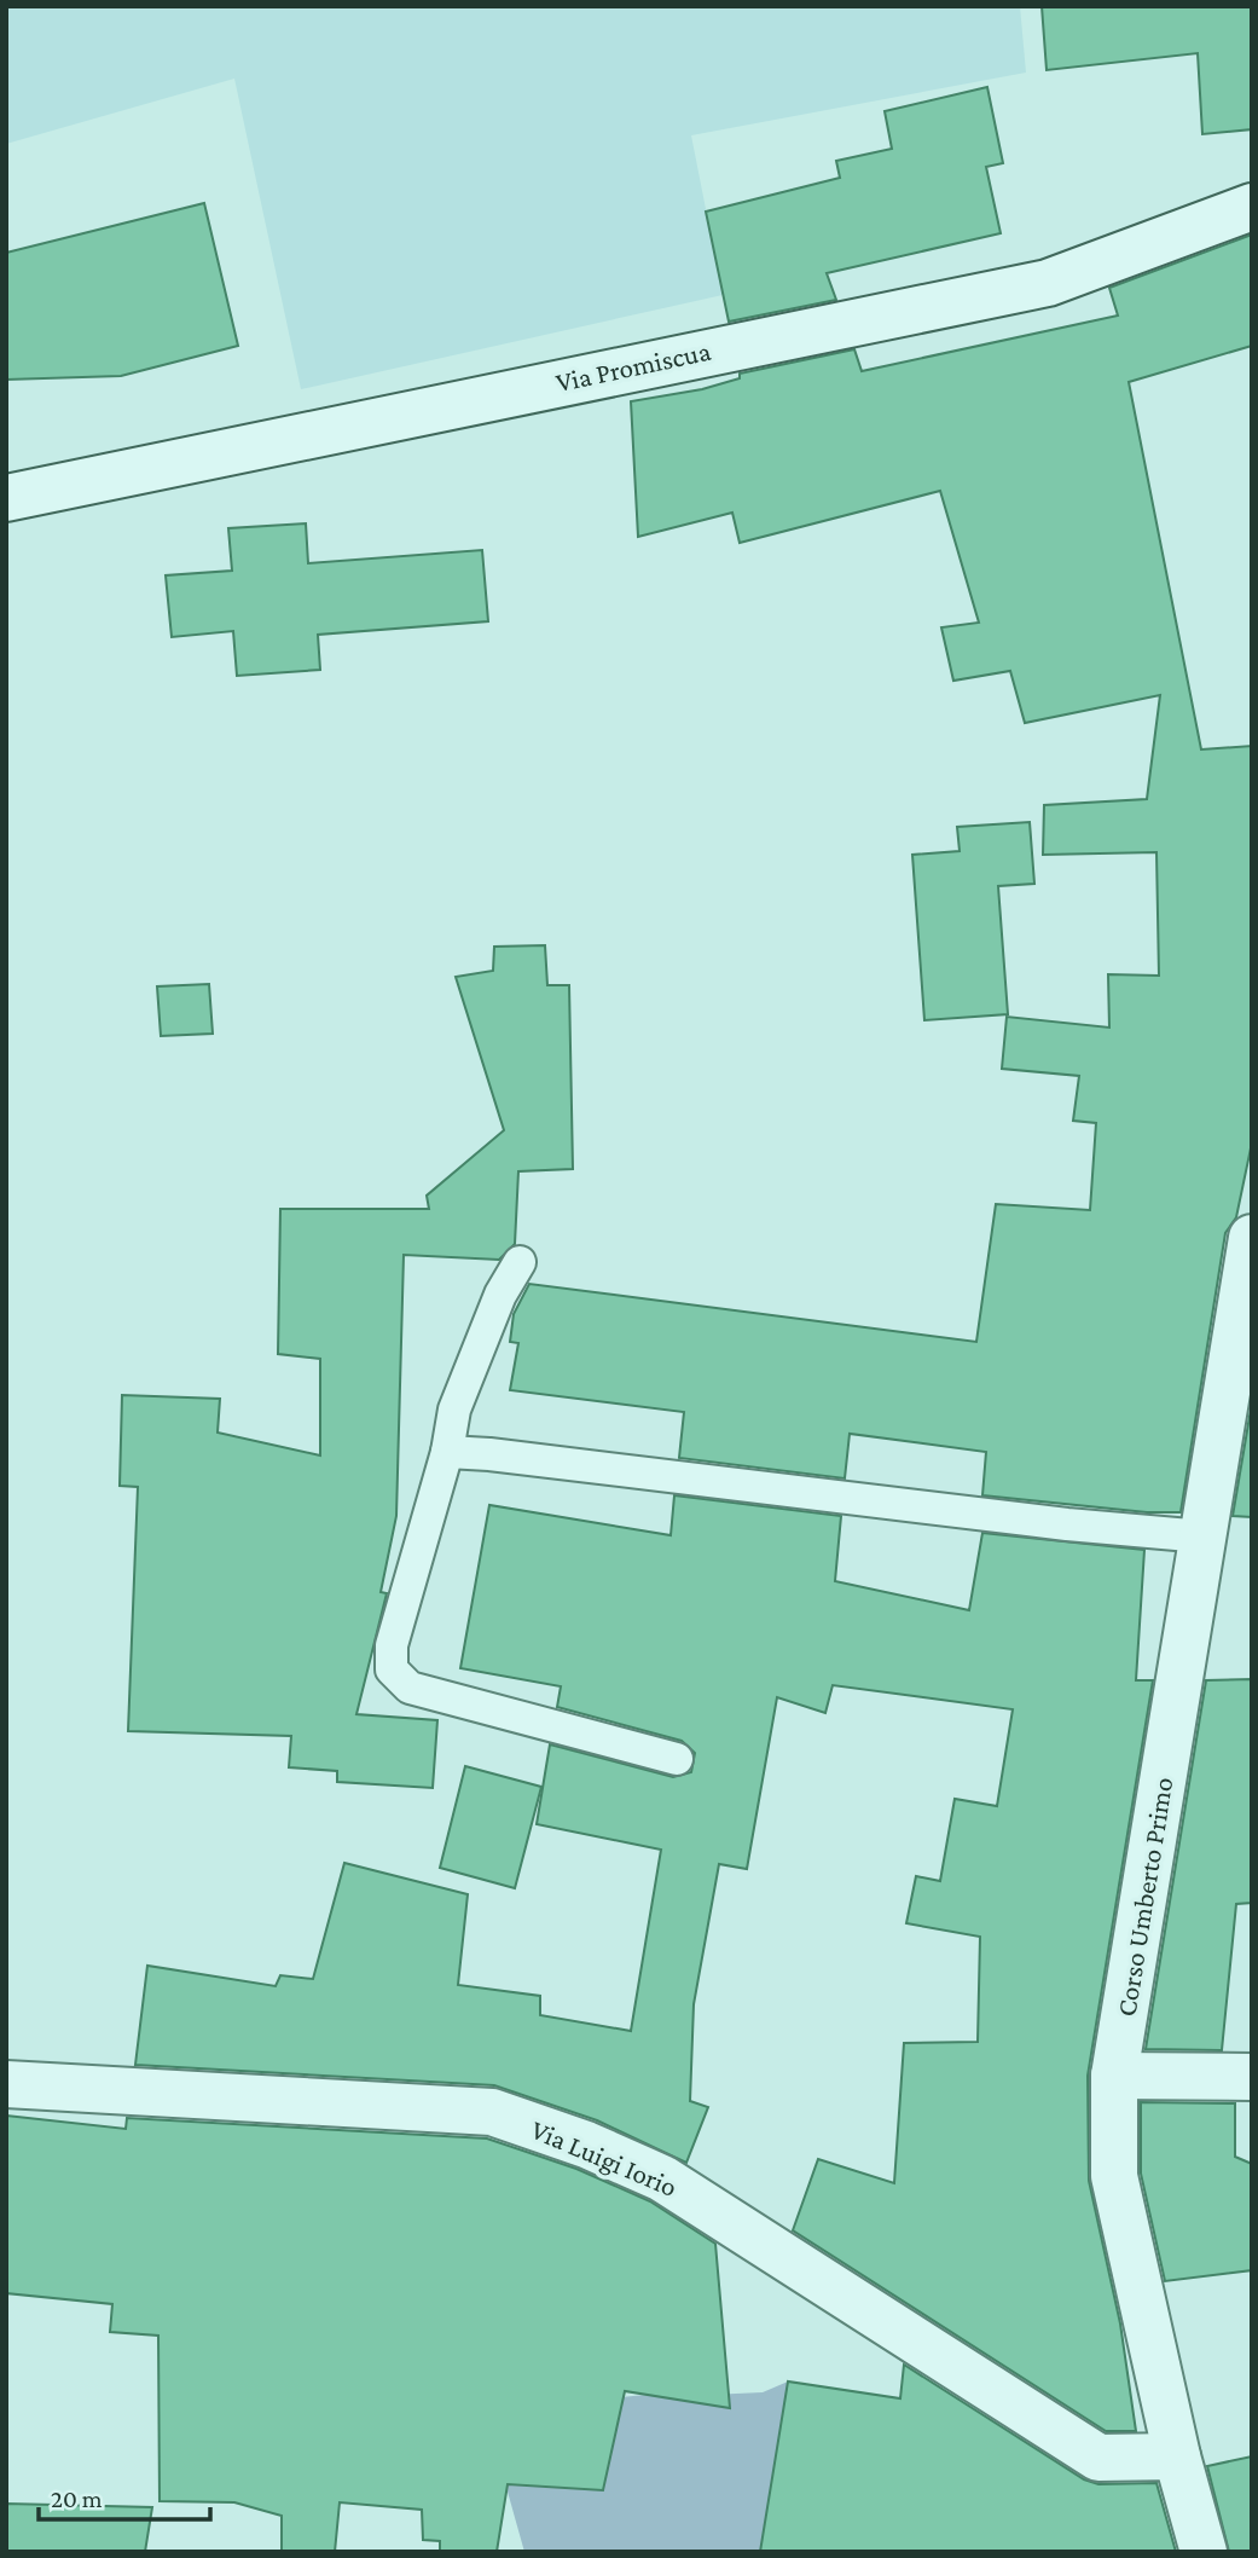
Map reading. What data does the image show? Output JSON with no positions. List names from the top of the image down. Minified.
{"streets":{"street":["Via Promiscua","Corso Umberto Primo","Via Luigi Iorio"]},"crossings":[["Corso Umberto Primo","Via Luigi Iorio"]],"scale_bar":"20 m"}
